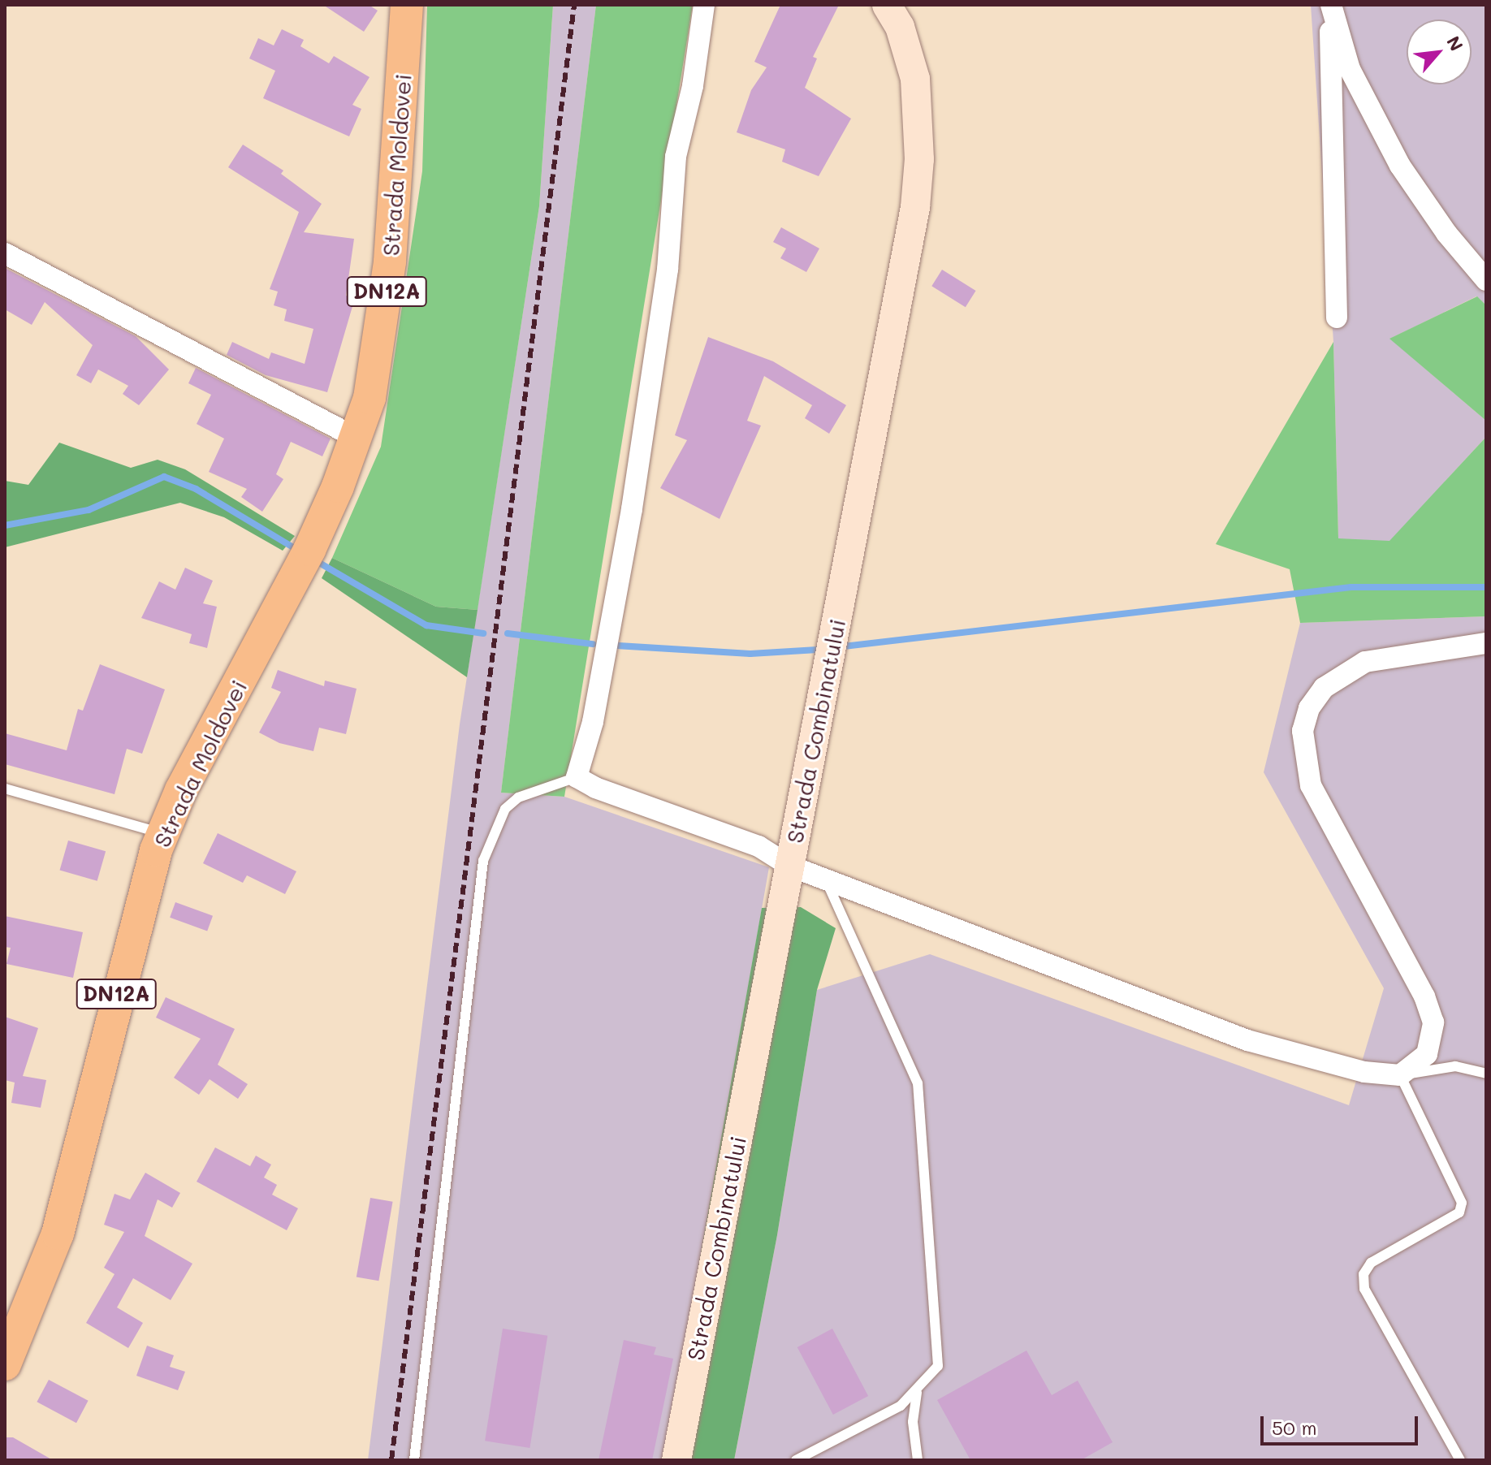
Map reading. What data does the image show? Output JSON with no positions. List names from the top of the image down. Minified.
{"streets":{"main road":["Strada Moldovei","DN12A"],"street":["Strada Combinatului"]},"scale_bar":"50 m","north":"top right"}
